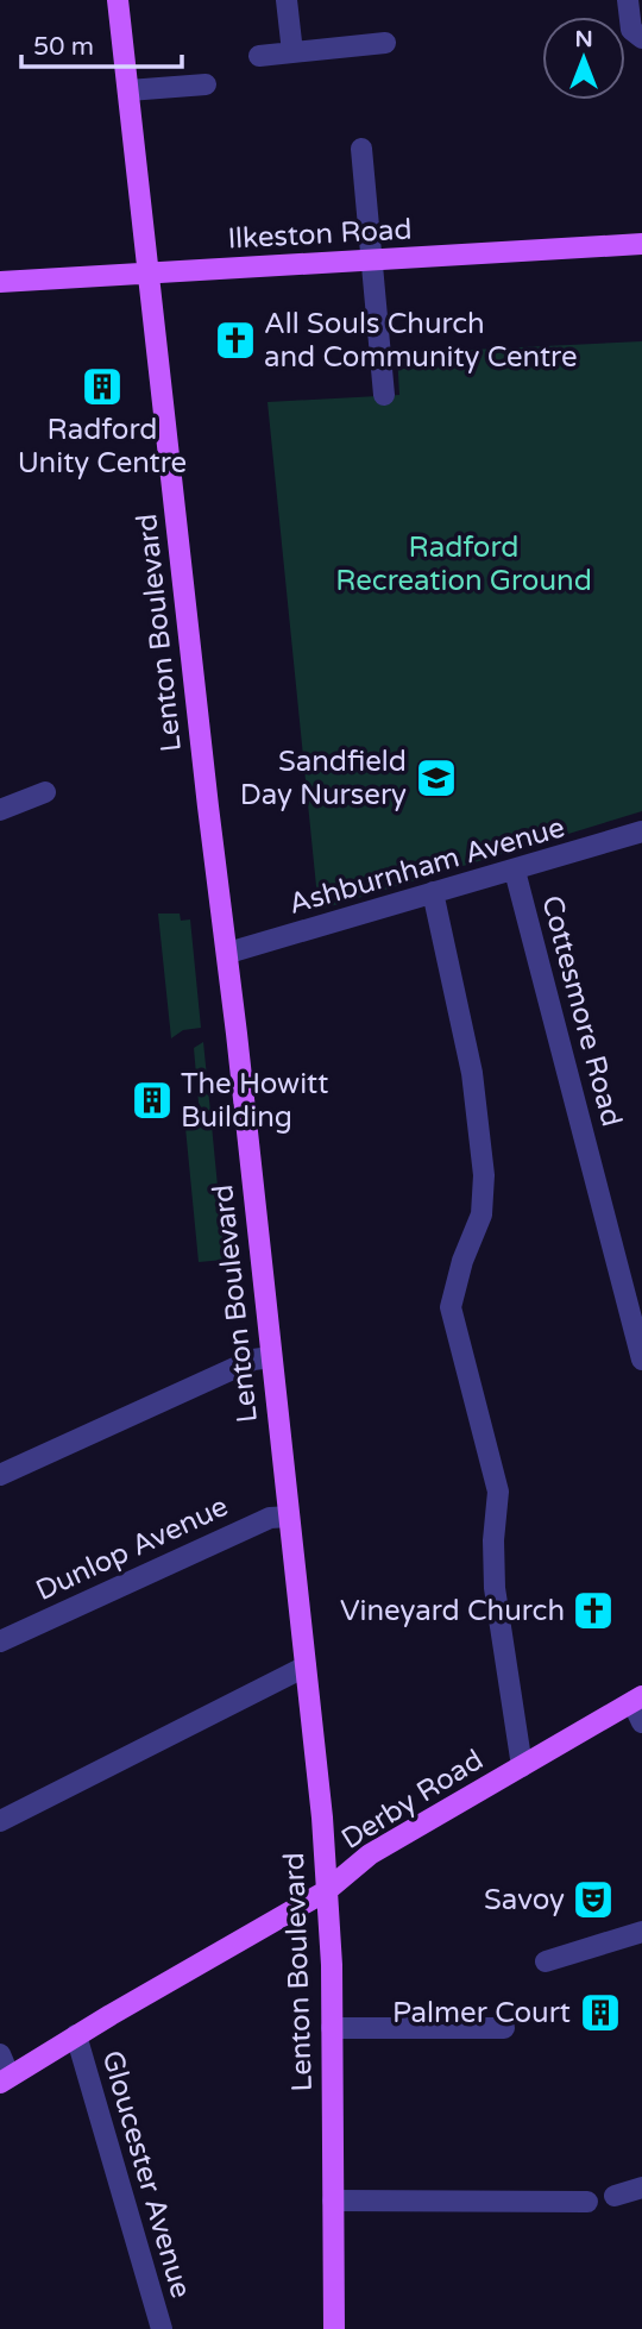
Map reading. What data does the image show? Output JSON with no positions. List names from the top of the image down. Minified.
{"streets":{"main road":["Ilkeston Road","Lenton Boulevard","Derby Road"],"street":["Ashburnham Avenue","Cottesmore Road","Dunlop Avenue","Gloucester Avenue"]},"crossings":[["Ilkeston Road","Lenton Boulevard"],["Lenton Boulevard","Ashburnham Avenue"],["Lenton Boulevard","Dunlop Avenue"],["Lenton Boulevard","Derby Road"],["Ashburnham Avenue","Cottesmore Road"],["Derby Road","Gloucester Avenue"]],"parks":["Radford Recreation Ground"],"places":{"church":["All Souls Church and Community Centre","Vineyard Church"],"building":["Radford Unity Centre","The Howitt Building","Palmer Court"],"school or university":["Sandfield Day Nursery"],"theatre":["Savoy"]},"scale_bar":"50 m","north":"top"}
